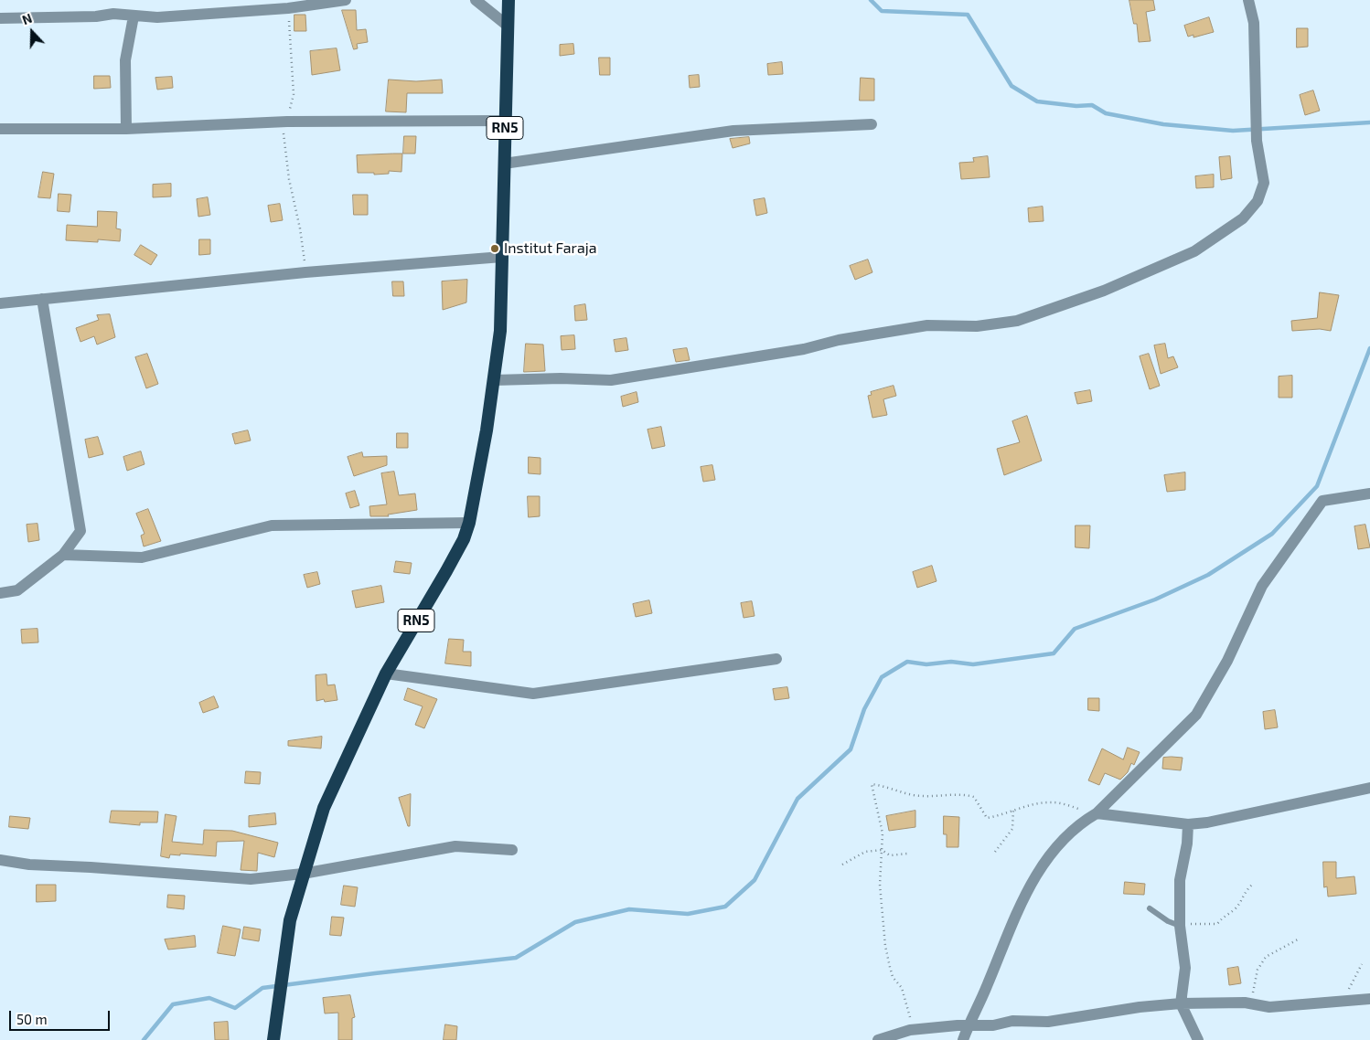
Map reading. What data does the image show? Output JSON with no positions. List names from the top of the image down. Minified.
{"streets":{"highway":["RN5"]},"places":["Institut Faraja"],"scale_bar":"50 m","north":"top"}
